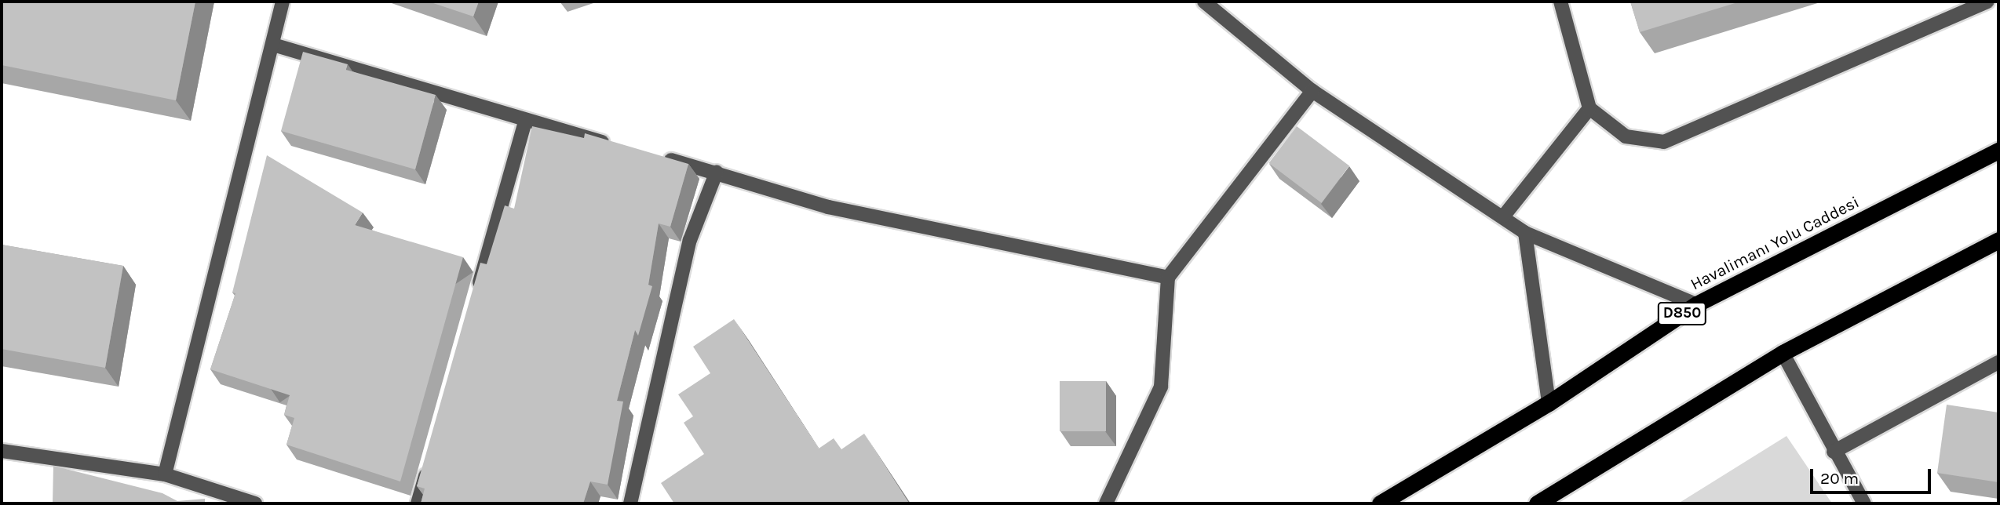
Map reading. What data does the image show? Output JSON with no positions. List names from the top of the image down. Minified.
{"streets":{"highway":["Havalimanı Yolu Caddesi","D850"]},"scale_bar":"20 m"}
